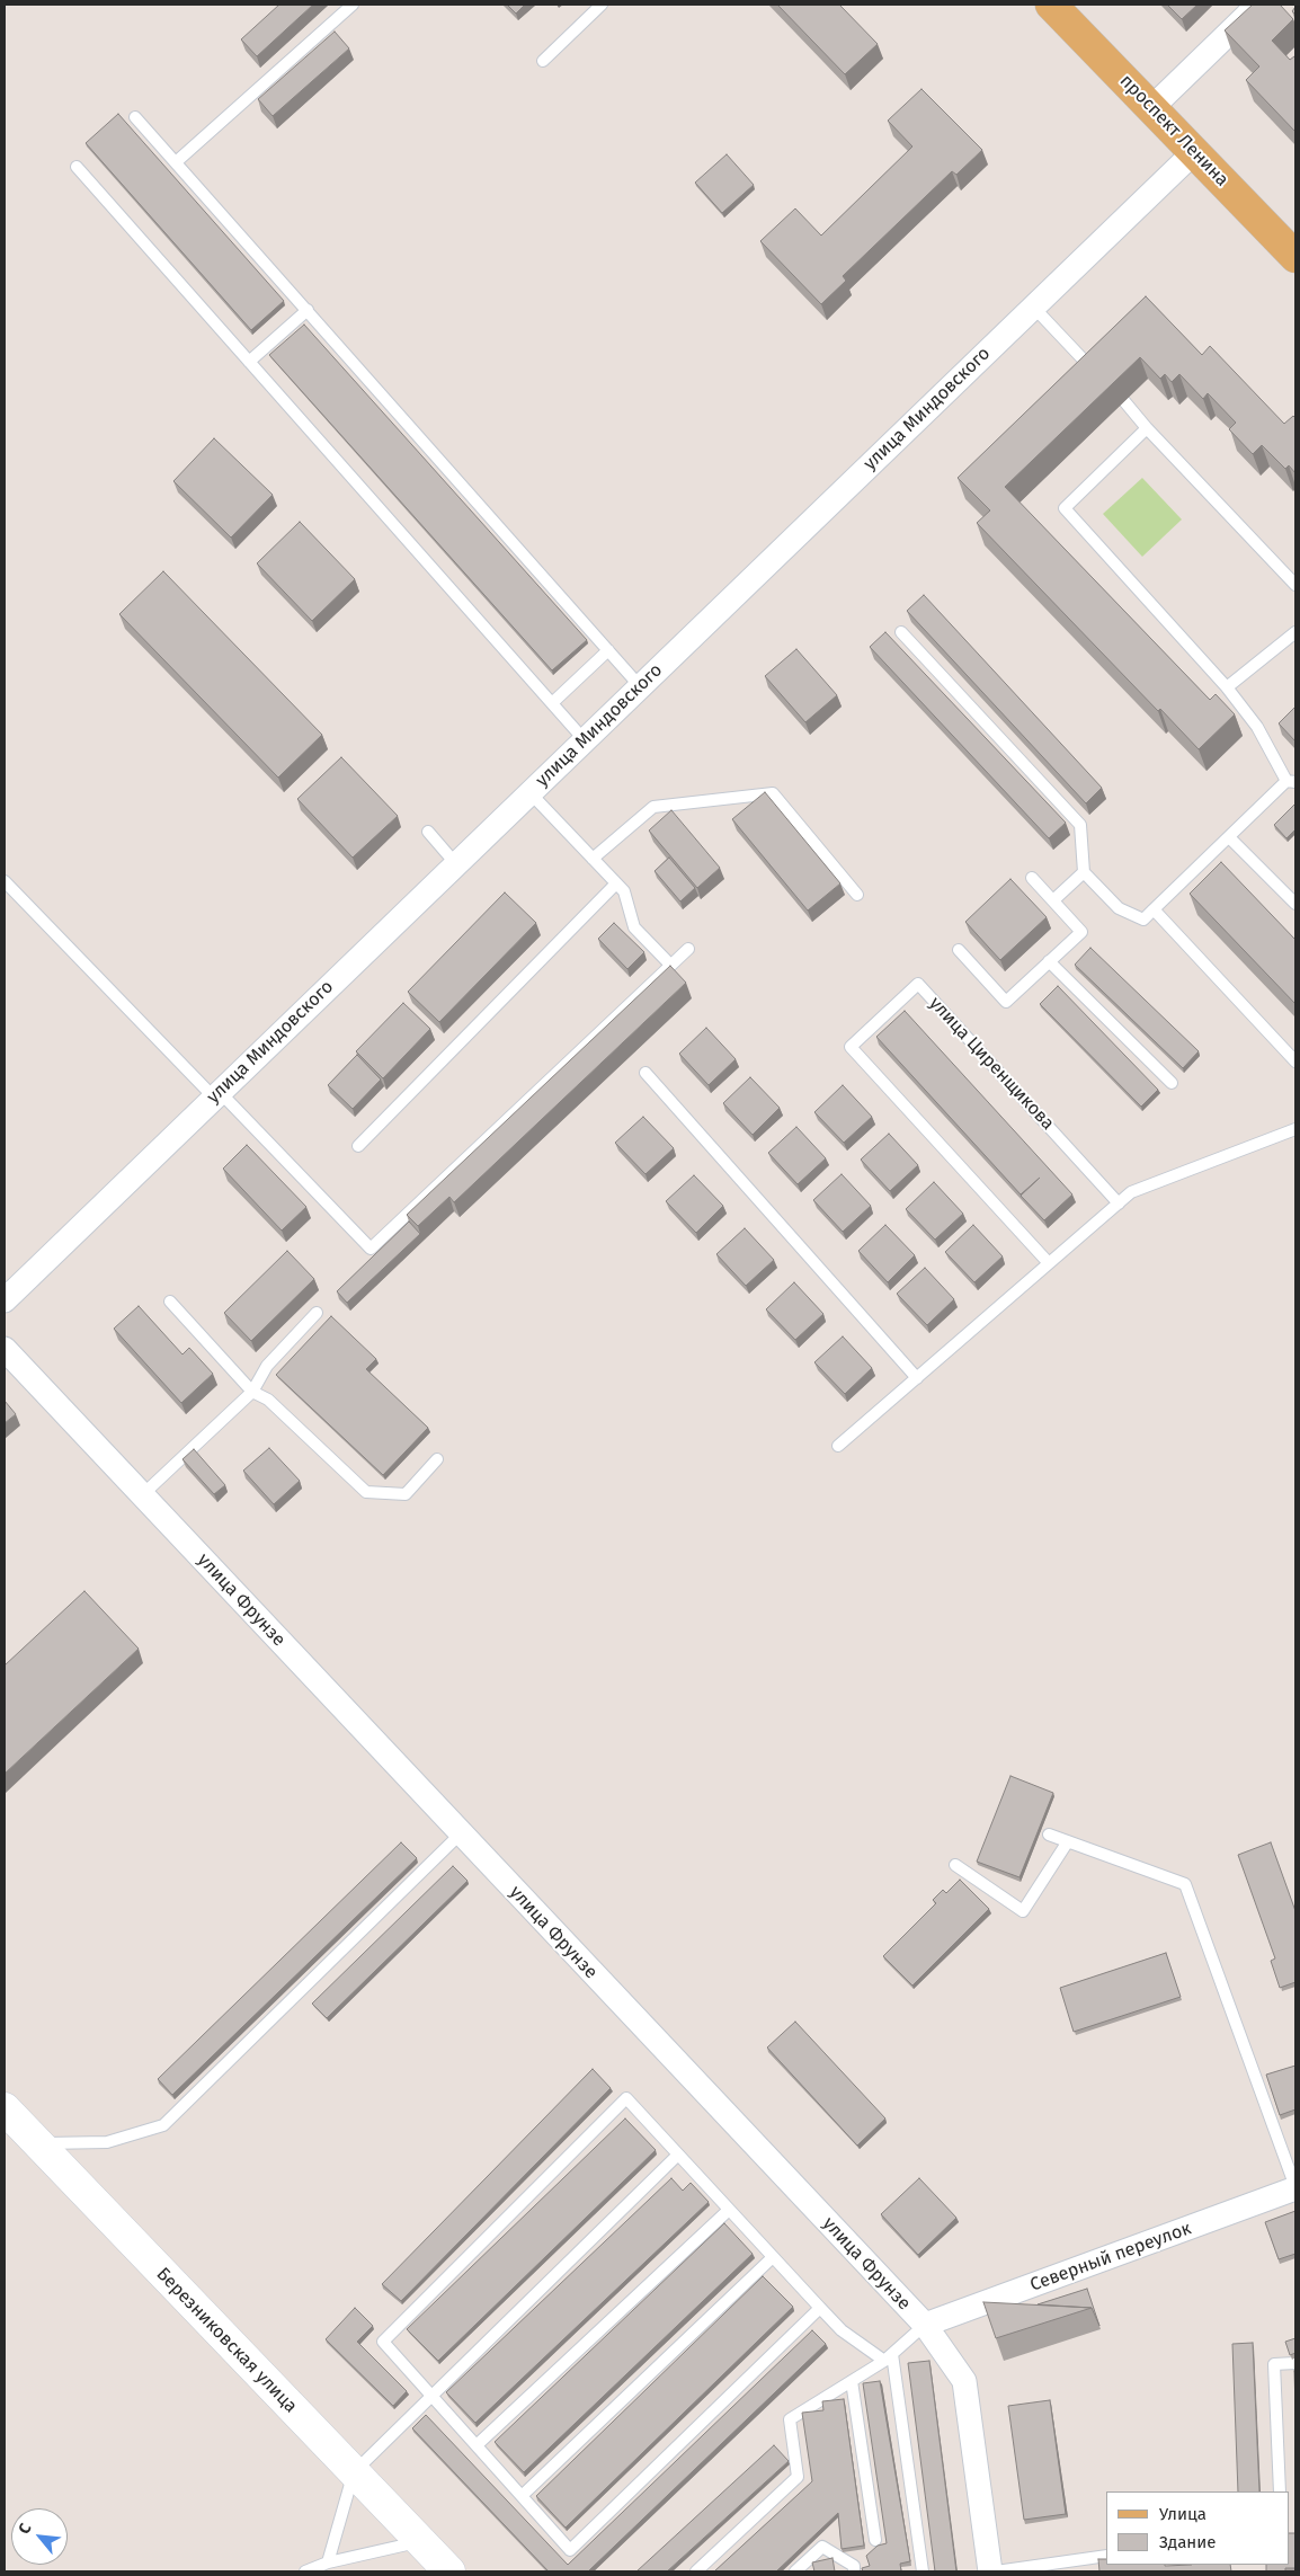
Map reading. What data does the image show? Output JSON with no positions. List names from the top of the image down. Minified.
{"streets":{"main road":["проспект Ленина"],"street":["улица Миндовского","улица Фрунзе","Северный переулок","Березниковская улица"],"lane":["улица Циренщикова"]},"crossings":[["проспект Ленина","улица Миндовского"],["улица Фрунзе","Северный переулок"]],"legend":["Улица","Здание"],"north":"top left"}
